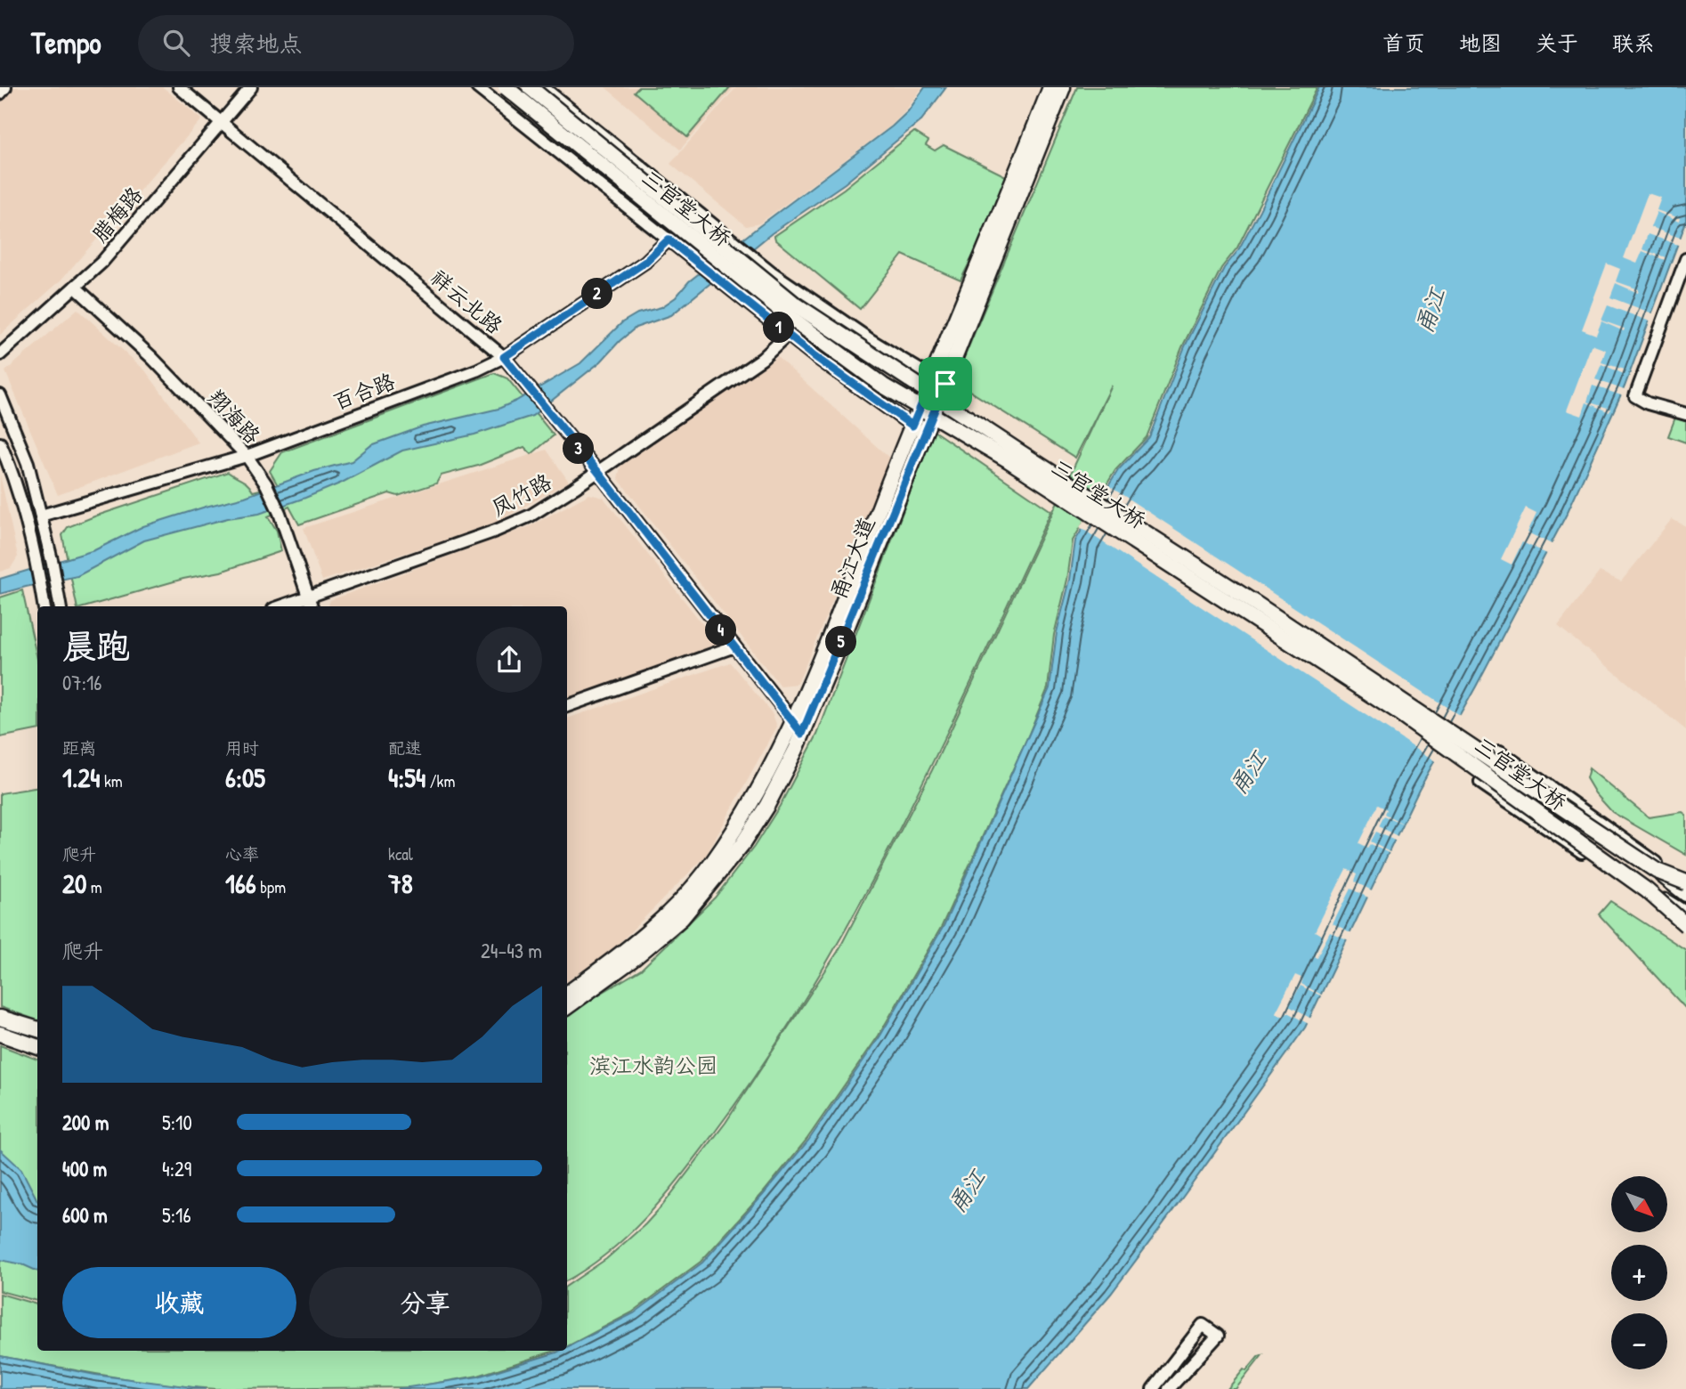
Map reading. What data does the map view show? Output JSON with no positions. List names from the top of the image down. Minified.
{"streets":{"main road":["三官堂大桥","甬江大道"],"street":["腊梅路","祥云北路","百合路","翔海路","凤竹路"]},"crossings":[["腊梅路","祥云北路"],["腊梅路","翔海路"],["祥云北路","百合路"],["祥云北路","凤竹路"],["祥云北路","甬江大道"],["百合路","翔海路"],["翔海路","凤竹路"]],"water":["甬江"],"parks":["滨江水韵公园"],"north":"bottom right","page":{"header":"Tempo","search":"搜索地点","nav":["首页","地图","关于","联系"],"pins":["2","1","3","4","5"],"heading":["晨跑","07:16"],"stats":[["距离","1.24 km"],["用时","6:05"],["配速","4:54 /km"],["爬升","20 m"],["心率","166 bpm"],["kcal","78"]],"chart":["爬升","24–43 m"],"list":[{"name":"200 m","note":"5:10"},{"name":"400 m","note":"4:29"},{"name":"600 m","note":"5:16"}],"map_buttons":["+","−"],"buttons":["收藏","分享"]}}
